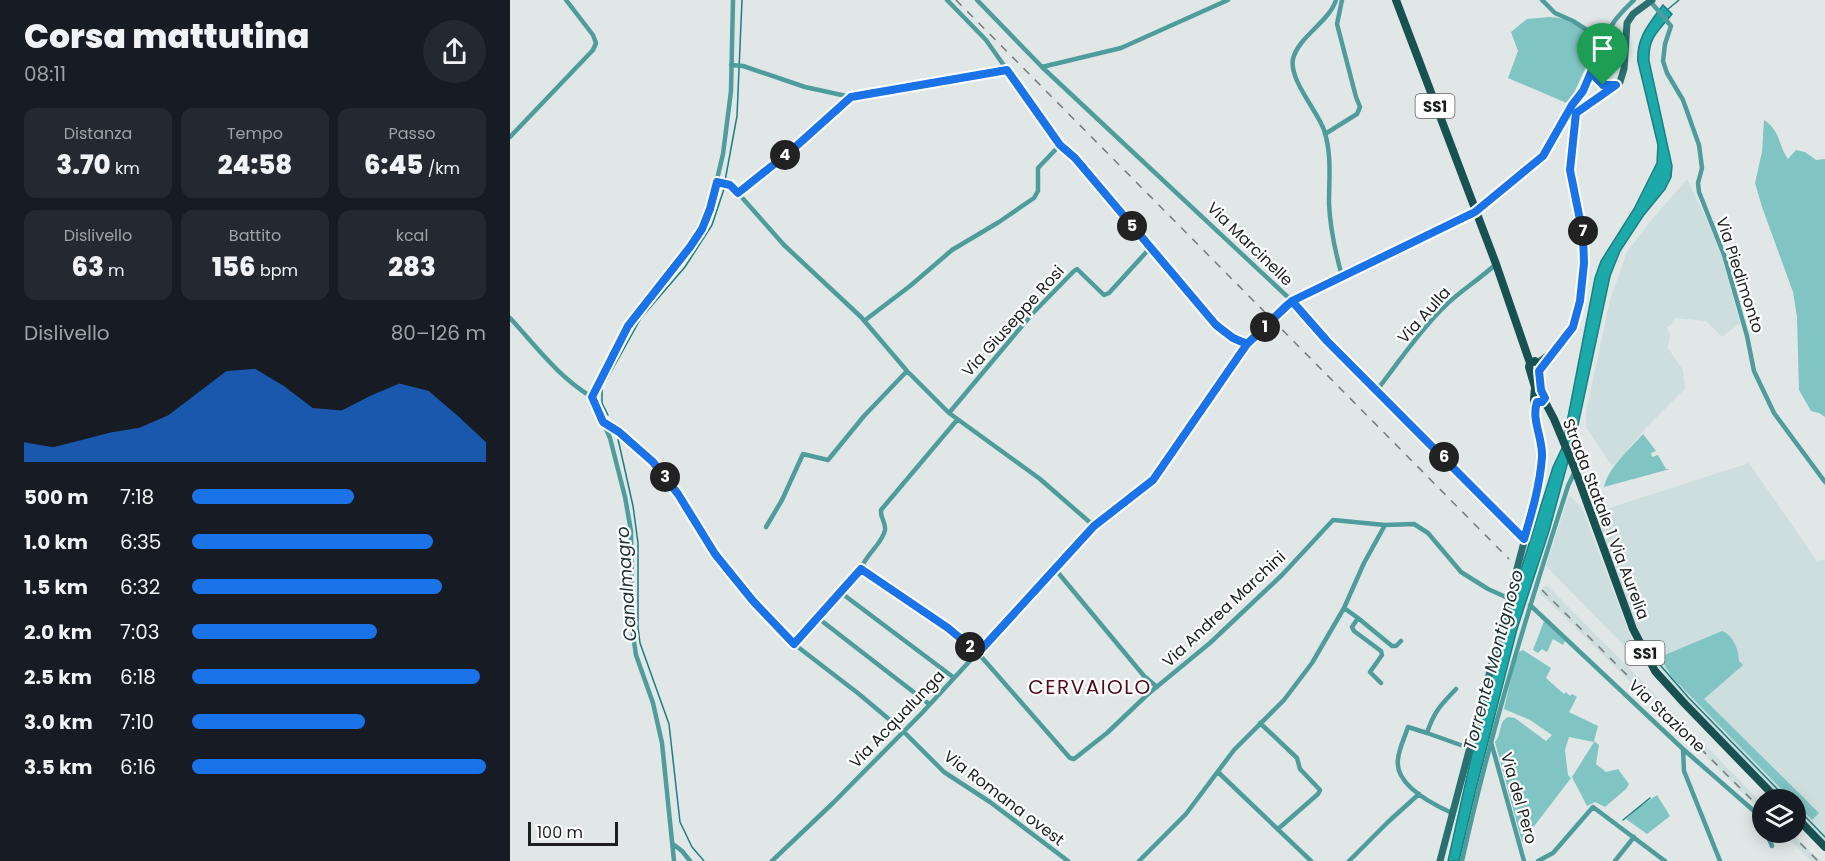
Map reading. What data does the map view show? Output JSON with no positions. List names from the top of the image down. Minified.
{"streets":{"main road":["SS1","Strada Statale 1 Via Aurelia"],"street":["Via Marcinelle","Via Piedimonto","Via Aulla","Via Giuseppe Rosi","Via Andrea Marchini","Via Stazione","Via Acqualunga","Via Romana ovest","Via del Pero"]},"crossings":[["SS1","Via Aulla"],["SS1","Via Acqualunga"],["Via Marcinelle","Via Aulla"],["Via Marcinelle","Via Acqualunga"],["Via Andrea Marchini","Via Acqualunga"],["Via Acqualunga","Via Romana ovest"]],"districts":["CERVAIOLO"],"water":["Canalmagro","Torrente Montignoso"],"scale_bar":"100 m","page":{"heading":["Corsa mattutina","08:11"],"stats":[["Distanza","3.70 km"],["Tempo","24:58"],["Passo","6:45 /km"],["Dislivello","63 m"],["Battito","156 bpm"],["kcal","283"]],"pins":["4","5","7","1","6","3","2"],"chart":["Dislivello","80–126 m"],"list":[{"name":"500 m","note":"7:18"},{"name":"1.0 km","note":"6:35"},{"name":"1.5 km","note":"6:32"},{"name":"2.0 km","note":"7:03"},{"name":"2.5 km","note":"6:18"},{"name":"3.0 km","note":"7:10"},{"name":"3.5 km","note":"6:16"}],"scale":"100 m"}}
